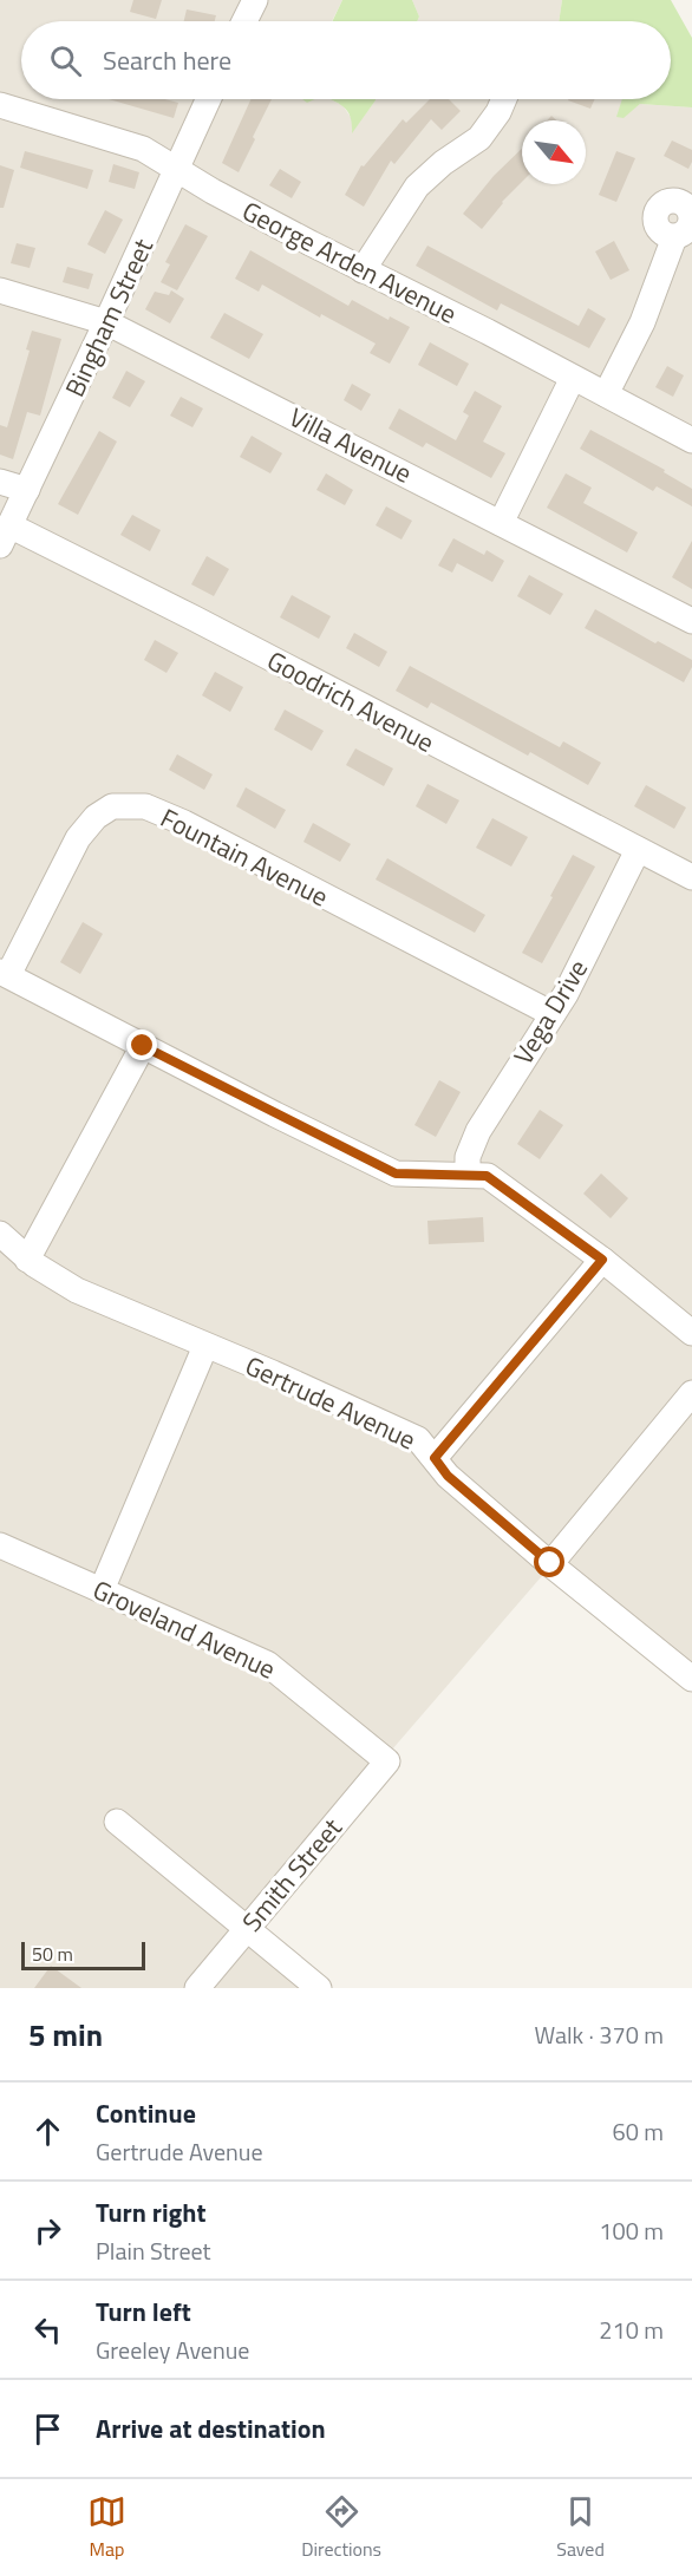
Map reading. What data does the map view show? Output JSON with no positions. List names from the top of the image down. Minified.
{"streets":{"street":["George Arden Avenue","Bingham Street","Villa Avenue","Goodrich Avenue","Fountain Avenue","Vega Drive","Gertrude Avenue","Groveland Avenue","Smith Street"]},"crossings":[["George Arden Avenue","Bingham Street"],["Bingham Street","Villa Avenue"],["Bingham Street","Goodrich Avenue"],["Goodrich Avenue","Vega Drive"],["Fountain Avenue","Vega Drive"],["Groveland Avenue","Smith Street"]],"scale_bar":"50 m","north":"bottom right","page":{"search":"Search here","scale":"50 m","heading":["5 min","Walk · 370 m"],"list":[["Continue","Gertrude Avenue","60 m"],["Turn right","Plain Street","100 m"],["Turn left","Greeley Avenue","210 m"],"Arrive at destination"],"nav":["Map","Directions","Saved"]}}
